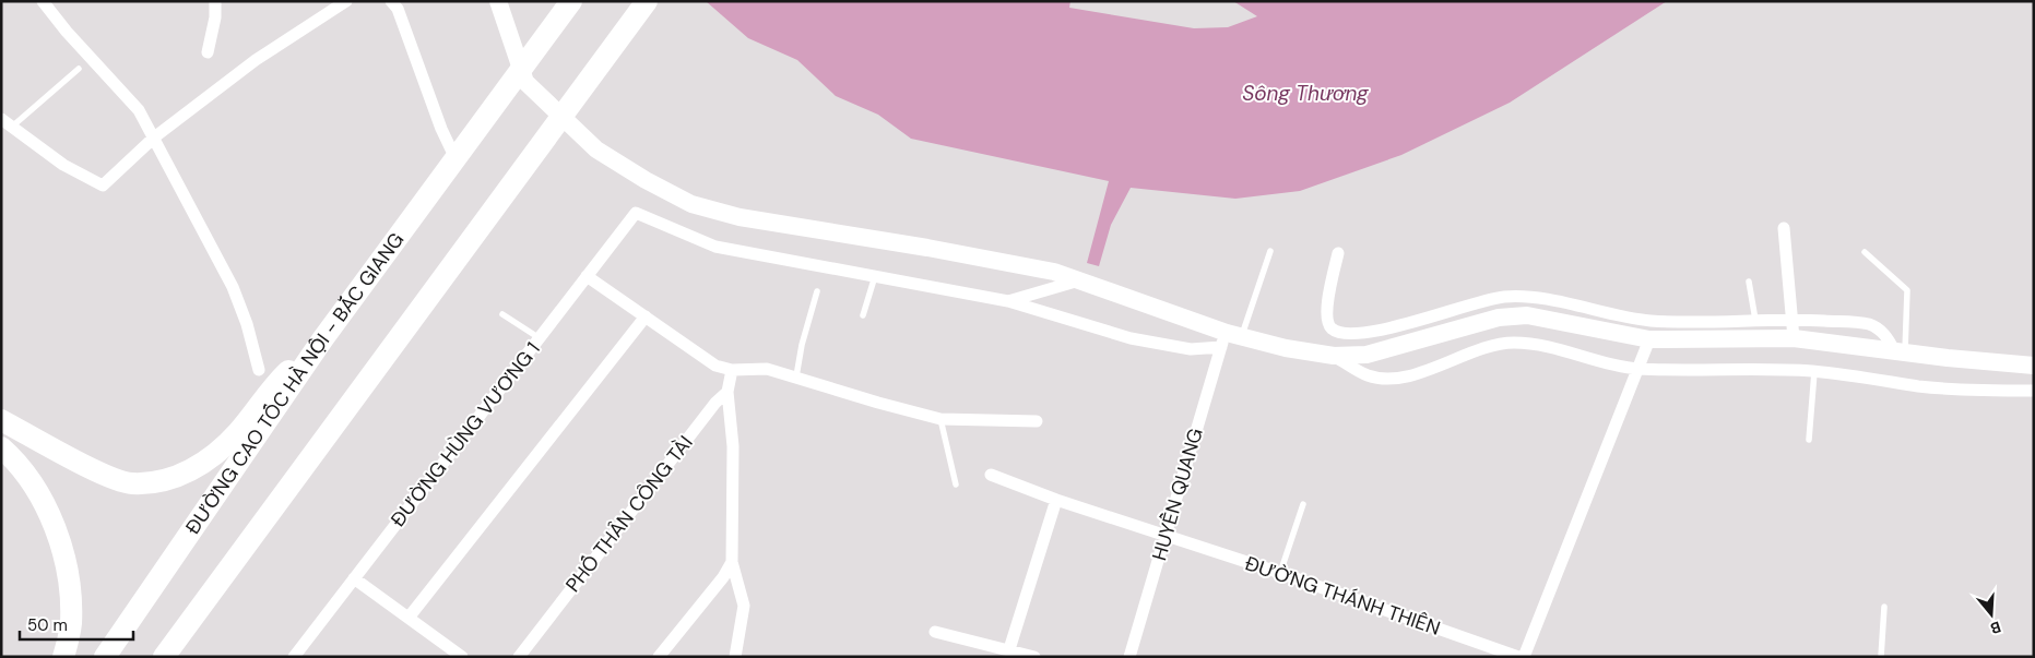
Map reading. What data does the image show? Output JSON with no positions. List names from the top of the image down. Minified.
{"streets":{"highway":["ĐƯỜNG CAO TỐC HÀ NỘI - BẮC GIANG"],"street":["ĐƯỜNG HÙNG VƯƠNG 1","HUYỀN QUANG","PHỐ THÂN CÔNG TÀI","ĐƯỜNG THÁNH THIÊN"]},"crossings":[["HUYỀN QUANG","ĐƯỜNG THÁNH THIÊN"]],"water":["Sông Thương"],"scale_bar":"50 m","north":"bottom"}
